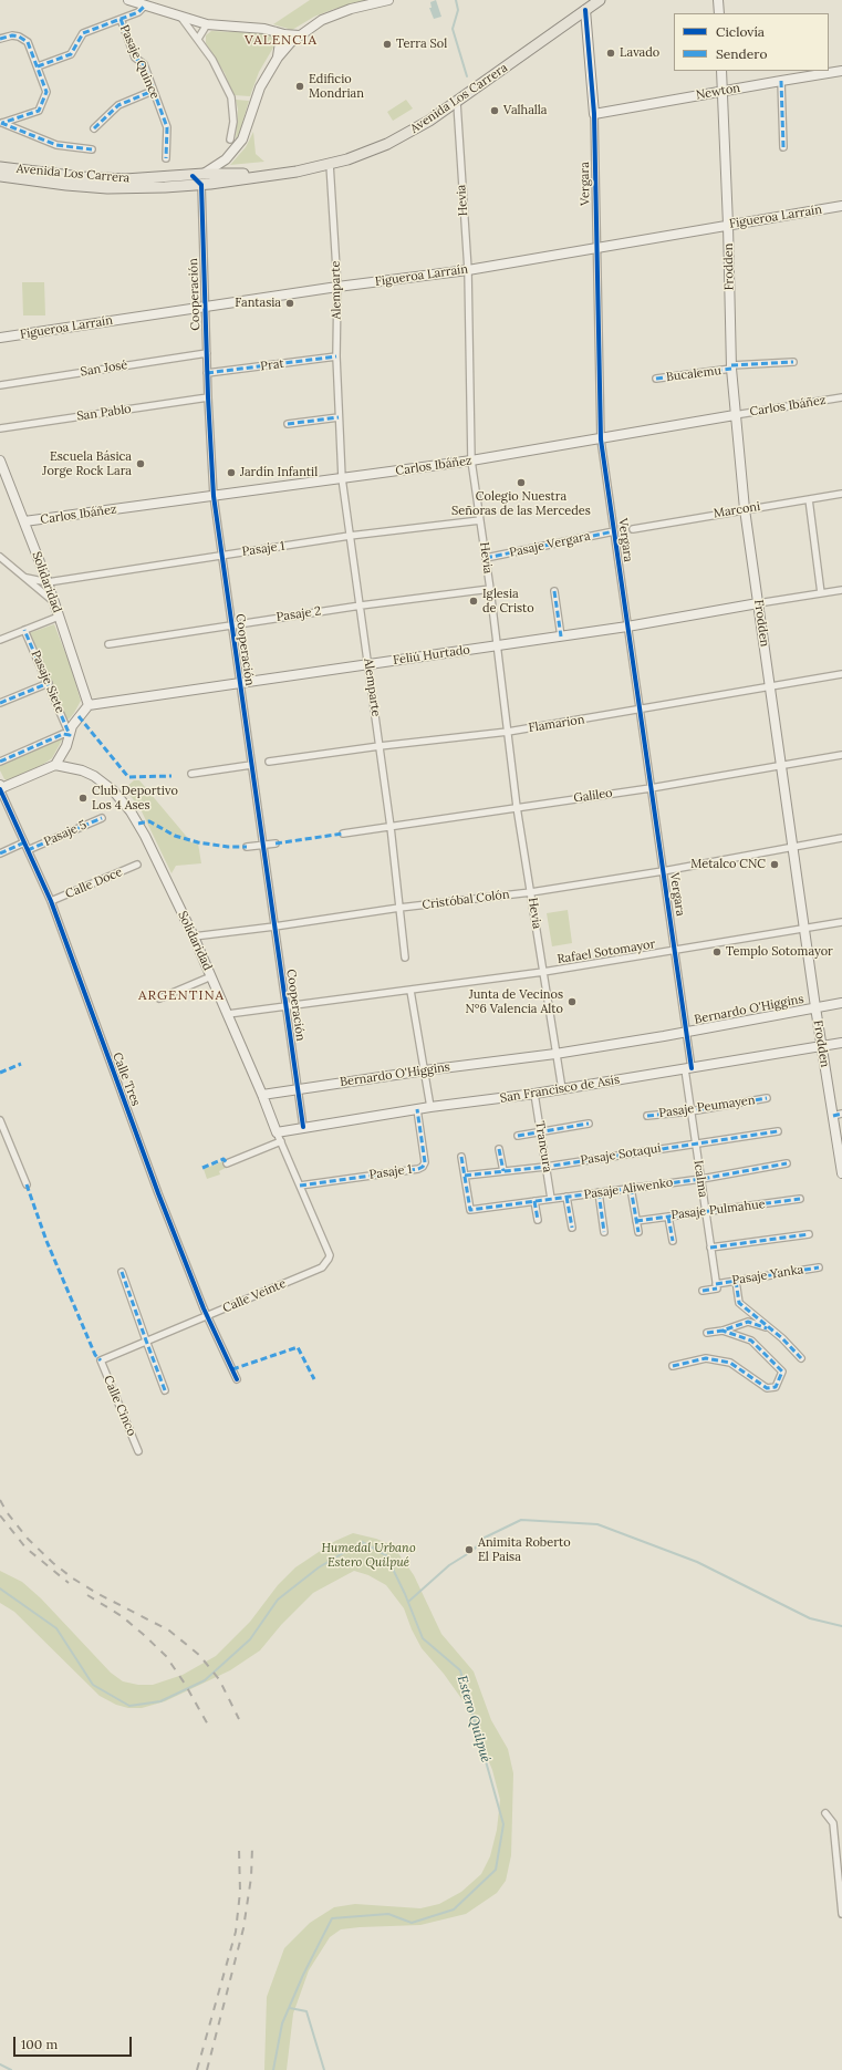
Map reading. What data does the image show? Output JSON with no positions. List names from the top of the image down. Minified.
{"streets":{"main road":["Avenida Los Carrera"],"street":["Pasaje Quince","Newton","Vergara","Hevia","Figueroa Larraín","Frodden","Alemparte","Cooperación","Prat","San José","Bucalemu","Carlos Ibáñez","San Pablo","Marconi","Pasaje Vergara","Pasaje 1","Solidaridad","Pasaje 2","Feliú Hurtado","Pasaje Siete","Flamarion","Galileo","Pasaje 5","Calle Doce","Cristóbal Colón","Rafael Sotomayor","Bernardo O'Higgins","Calle Tres","San Francisco de Asís","Pasaje Peumayen","Trancura","Pasaje Sotaqui","Icalma","Pasaje Aliwenko","Pasaje Pulmahue","Pasaje Yanka","Calle Veinte","Calle Cinco"]},"crossings":[["Newton","Vergara"],["Newton","Frodden"],["Avenida Los Carrera","Vergara"],["Avenida Los Carrera","Hevia"],["Avenida Los Carrera","Alemparte"],["Avenida Los Carrera","Cooperación"],["Vergara","Figueroa Larraín"],["Vergara","Carlos Ibáñez"],["Vergara","Pasaje Vergara"],["Vergara","Feliú Hurtado"],["Vergara","Flamarion"],["Vergara","Galileo"],["Vergara","Cristóbal Colón"],["Vergara","Rafael Sotomayor"],["Vergara","Bernardo O'Higgins"],["Vergara","San Francisco de Asís"],["Vergara","Icalma"],["Hevia","Figueroa Larraín"],["Hevia","Carlos Ibáñez"],["Hevia","Pasaje Vergara"],["Hevia","Pasaje 1"],["Hevia","Pasaje 2"],["Hevia","Feliú Hurtado"],["Hevia","Flamarion"],["Hevia","Galileo"],["Hevia","Cristóbal Colón"],["Hevia","Rafael Sotomayor"],["Hevia","Bernardo O'Higgins"],["Hevia","San Francisco de Asís"],["Figueroa Larraín","Frodden"],["Figueroa Larraín","Alemparte"],["Figueroa Larraín","Cooperación"],["Frodden","Bucalemu"],["Frodden","Carlos Ibáñez"],["Frodden","Marconi"],["Frodden","Feliú Hurtado"],["Frodden","Flamarion"],["Frodden","Galileo"],["Frodden","Cristóbal Colón"],["Frodden","Rafael Sotomayor"],["Frodden","Bernardo O'Higgins"],["Frodden","San Francisco de Asís"],["Alemparte","Prat"],["Alemparte","Carlos Ibáñez"],["Alemparte","Pasaje 1"],["Alemparte","Pasaje 2"],["Alemparte","Feliú Hurtado"],["Alemparte","Flamarion"],["Alemparte","Galileo"],["Alemparte","Cristóbal Colón"],["Cooperación","Prat"],["Cooperación","San José"],["Cooperación","Carlos Ibáñez"],["Cooperación","San Pablo"],["Cooperación","Pasaje 1"],["Cooperación","Pasaje 2"],["Cooperación","Feliú Hurtado"],["Cooperación","Cristóbal Colón"],["Cooperación","Rafael Sotomayor"],["Cooperación","Bernardo O'Higgins"],["Cooperación","San Francisco de Asís"],["Carlos Ibáñez","Solidaridad"],["Pasaje 1","Solidaridad"],["Pasaje 1","San Francisco de Asís"],["Solidaridad","Feliú Hurtado"],["Solidaridad","Cristóbal Colón"],["Solidaridad","Rafael Sotomayor"],["Solidaridad","Bernardo O'Higgins"],["Solidaridad","San Francisco de Asís"],["Solidaridad","Calle Veinte"],["Pasaje 5","Calle Tres"],["Calle Doce","Calle Tres"],["Calle Tres","Calle Veinte"],["San Francisco de Asís","Trancura"],["San Francisco de Asís","Icalma"],["Pasaje Peumayen","Icalma"],["Trancura","Pasaje Sotaqui"],["Trancura","Pasaje Aliwenko"],["Pasaje Sotaqui","Icalma"],["Pasaje Sotaqui","Pasaje Aliwenko"],["Icalma","Pasaje Aliwenko"],["Icalma","Pasaje Pulmahue"],["Icalma","Pasaje Yanka"],["Calle Veinte","Calle Cinco"]],"districts":["VALENCIA","ARGENTINA"],"water":["Estero Quilpué"],"parks":["Humedal Urbano Estero Quilpué"],"places":["Terra Sol","Lavado","Edificio Mondrian","Valhalla","Fantasia","Escuela Básica Jorge Rock Lara","Jardín Infantil","Colegio Nuestra Señoras de las Mercedes","Iglesia de Cristo","Club Deportivo Los 4 Ases","Metalco CNC","Templo Sotomayor","Junta de Vecinos Nº6 Valencia Alto","Animita Roberto El Paisa"],"legend":["Ciclovía","Sendero"],"scale_bar":"100 m"}
